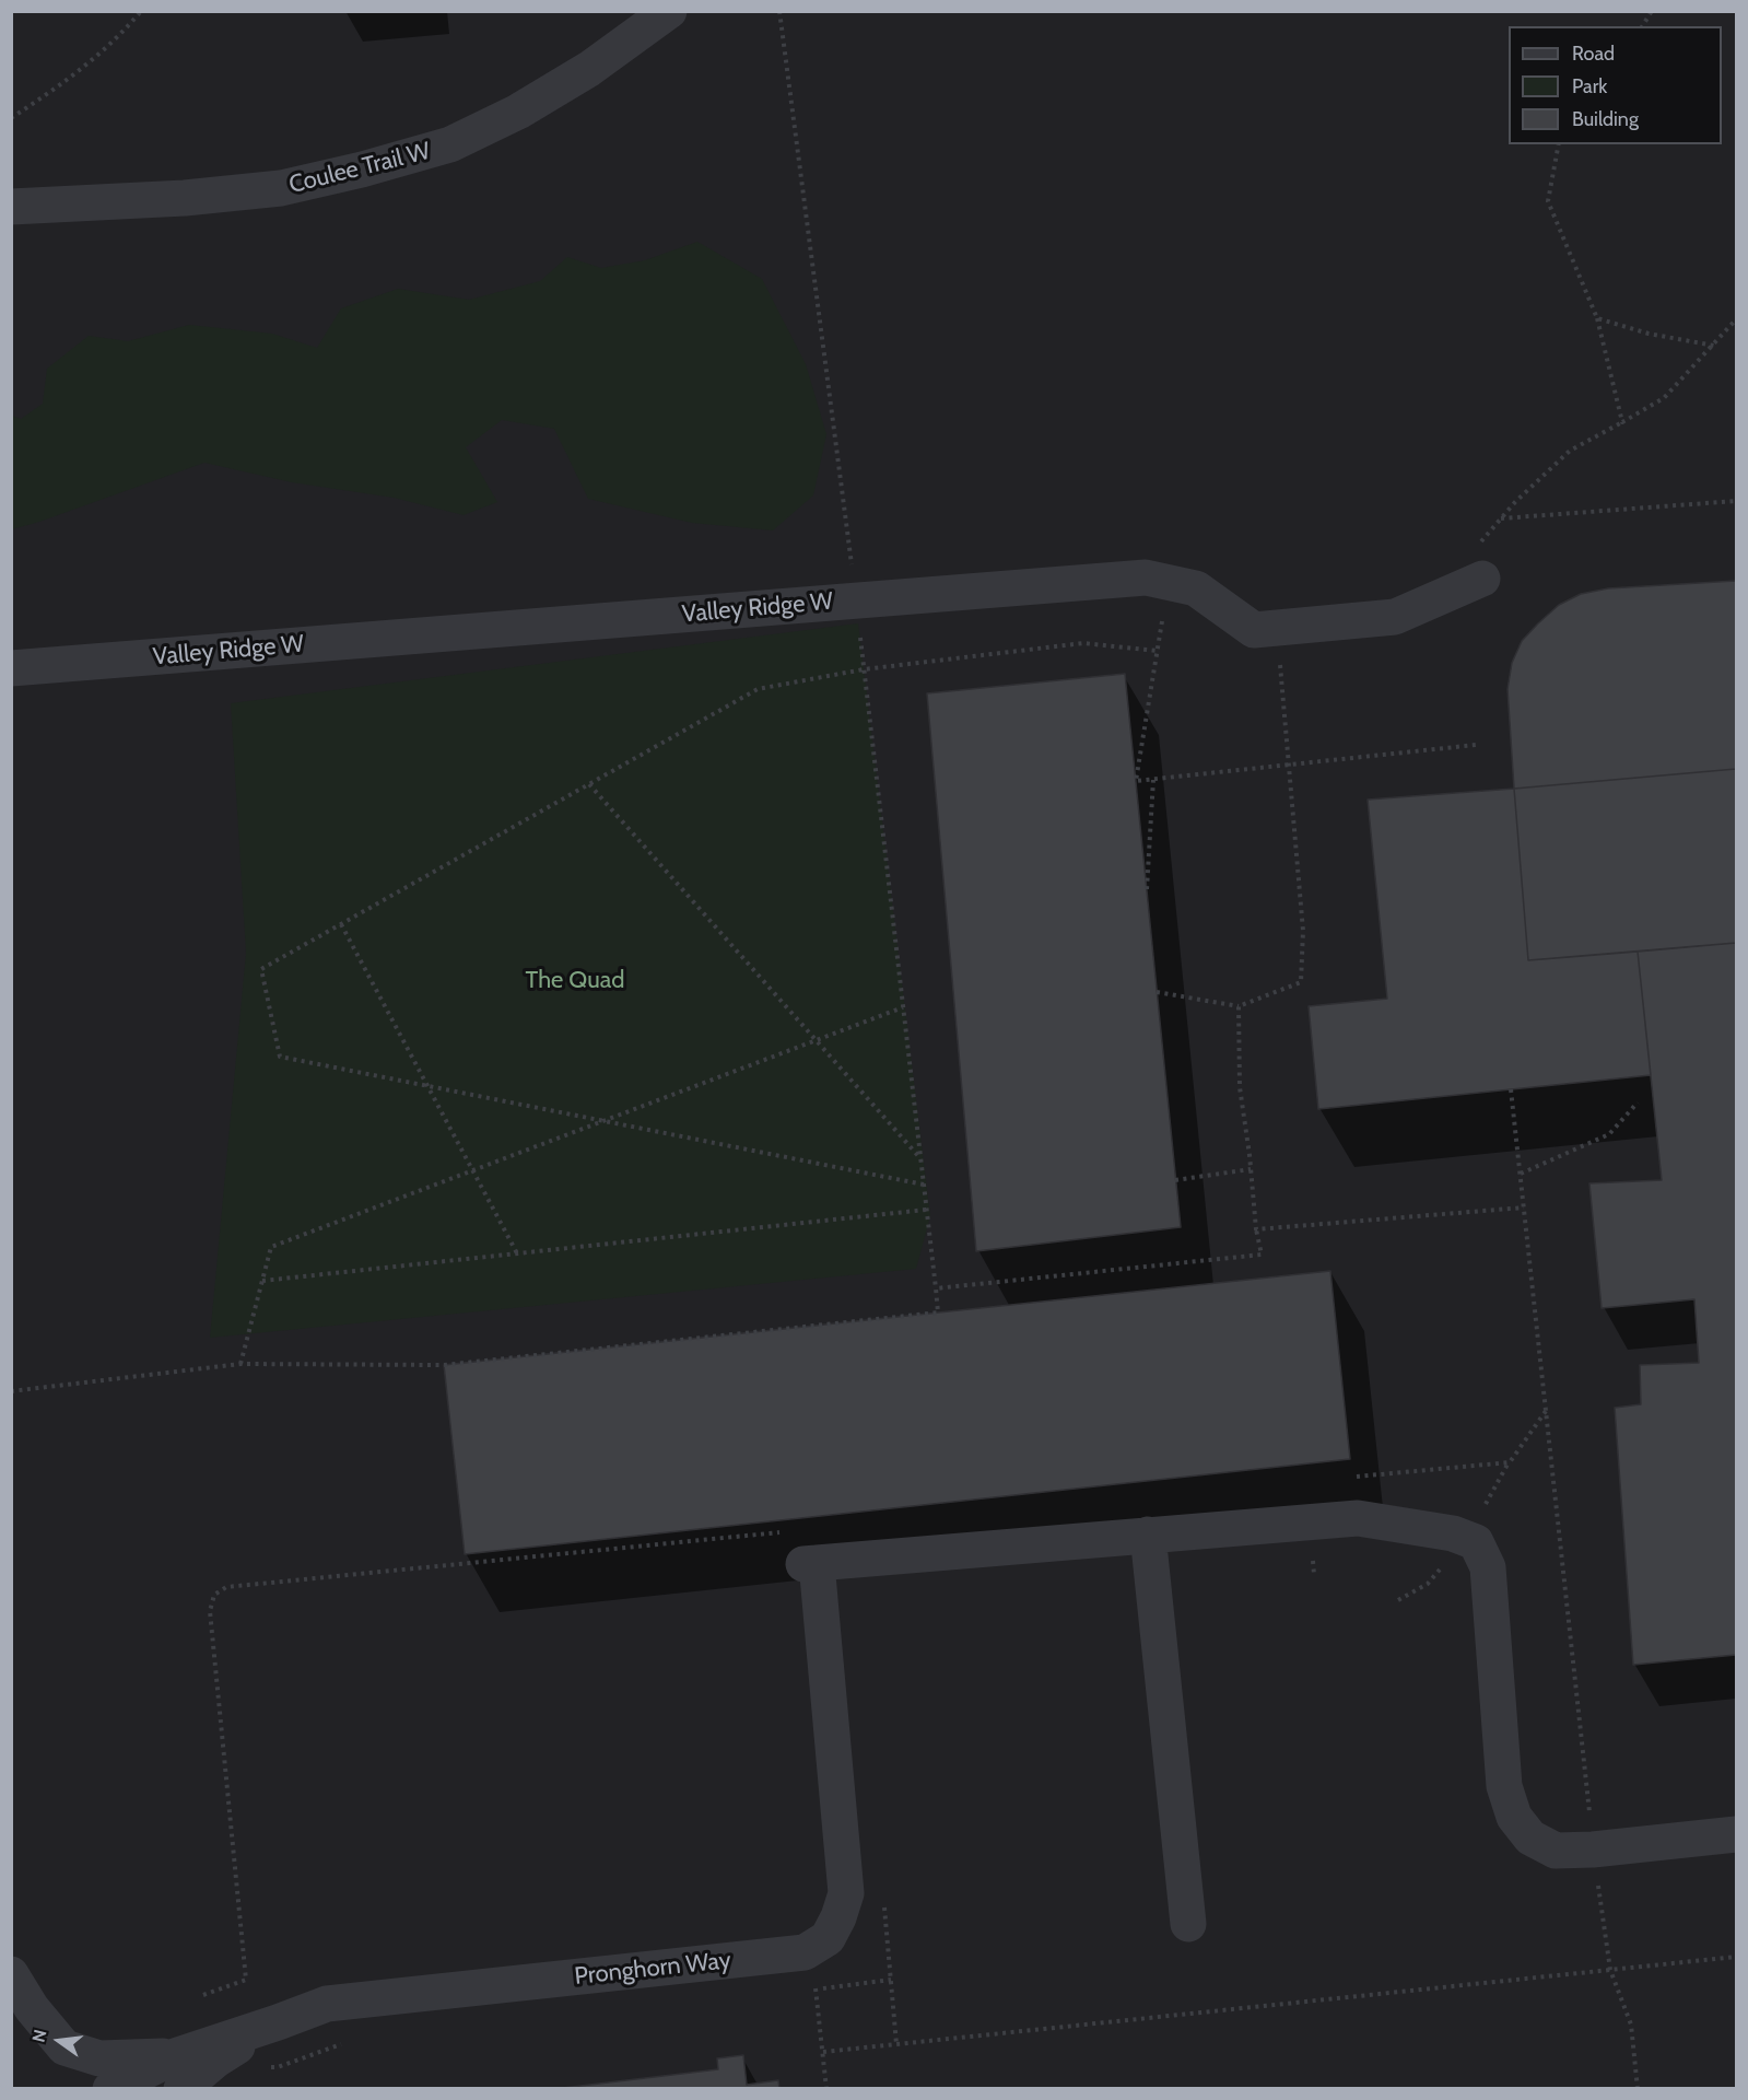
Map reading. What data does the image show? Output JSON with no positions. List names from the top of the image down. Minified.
{"streets":{"street":["Coulee Trail W","Valley Ridge W","Pronghorn Way"]},"parks":["The Quad"],"legend":["Road","Park","Building"],"north":"left"}
